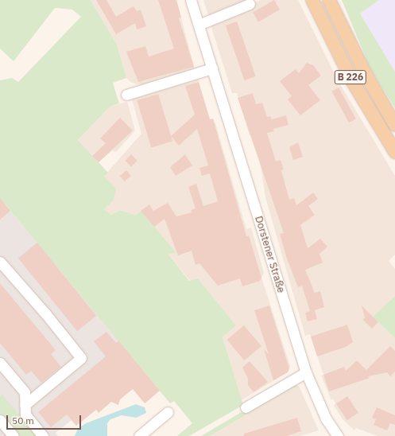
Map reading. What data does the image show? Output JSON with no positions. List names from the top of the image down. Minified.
{"streets":{"main road":["B 226"],"street":["Dorstener Straße"]},"scale_bar":"50 m"}
